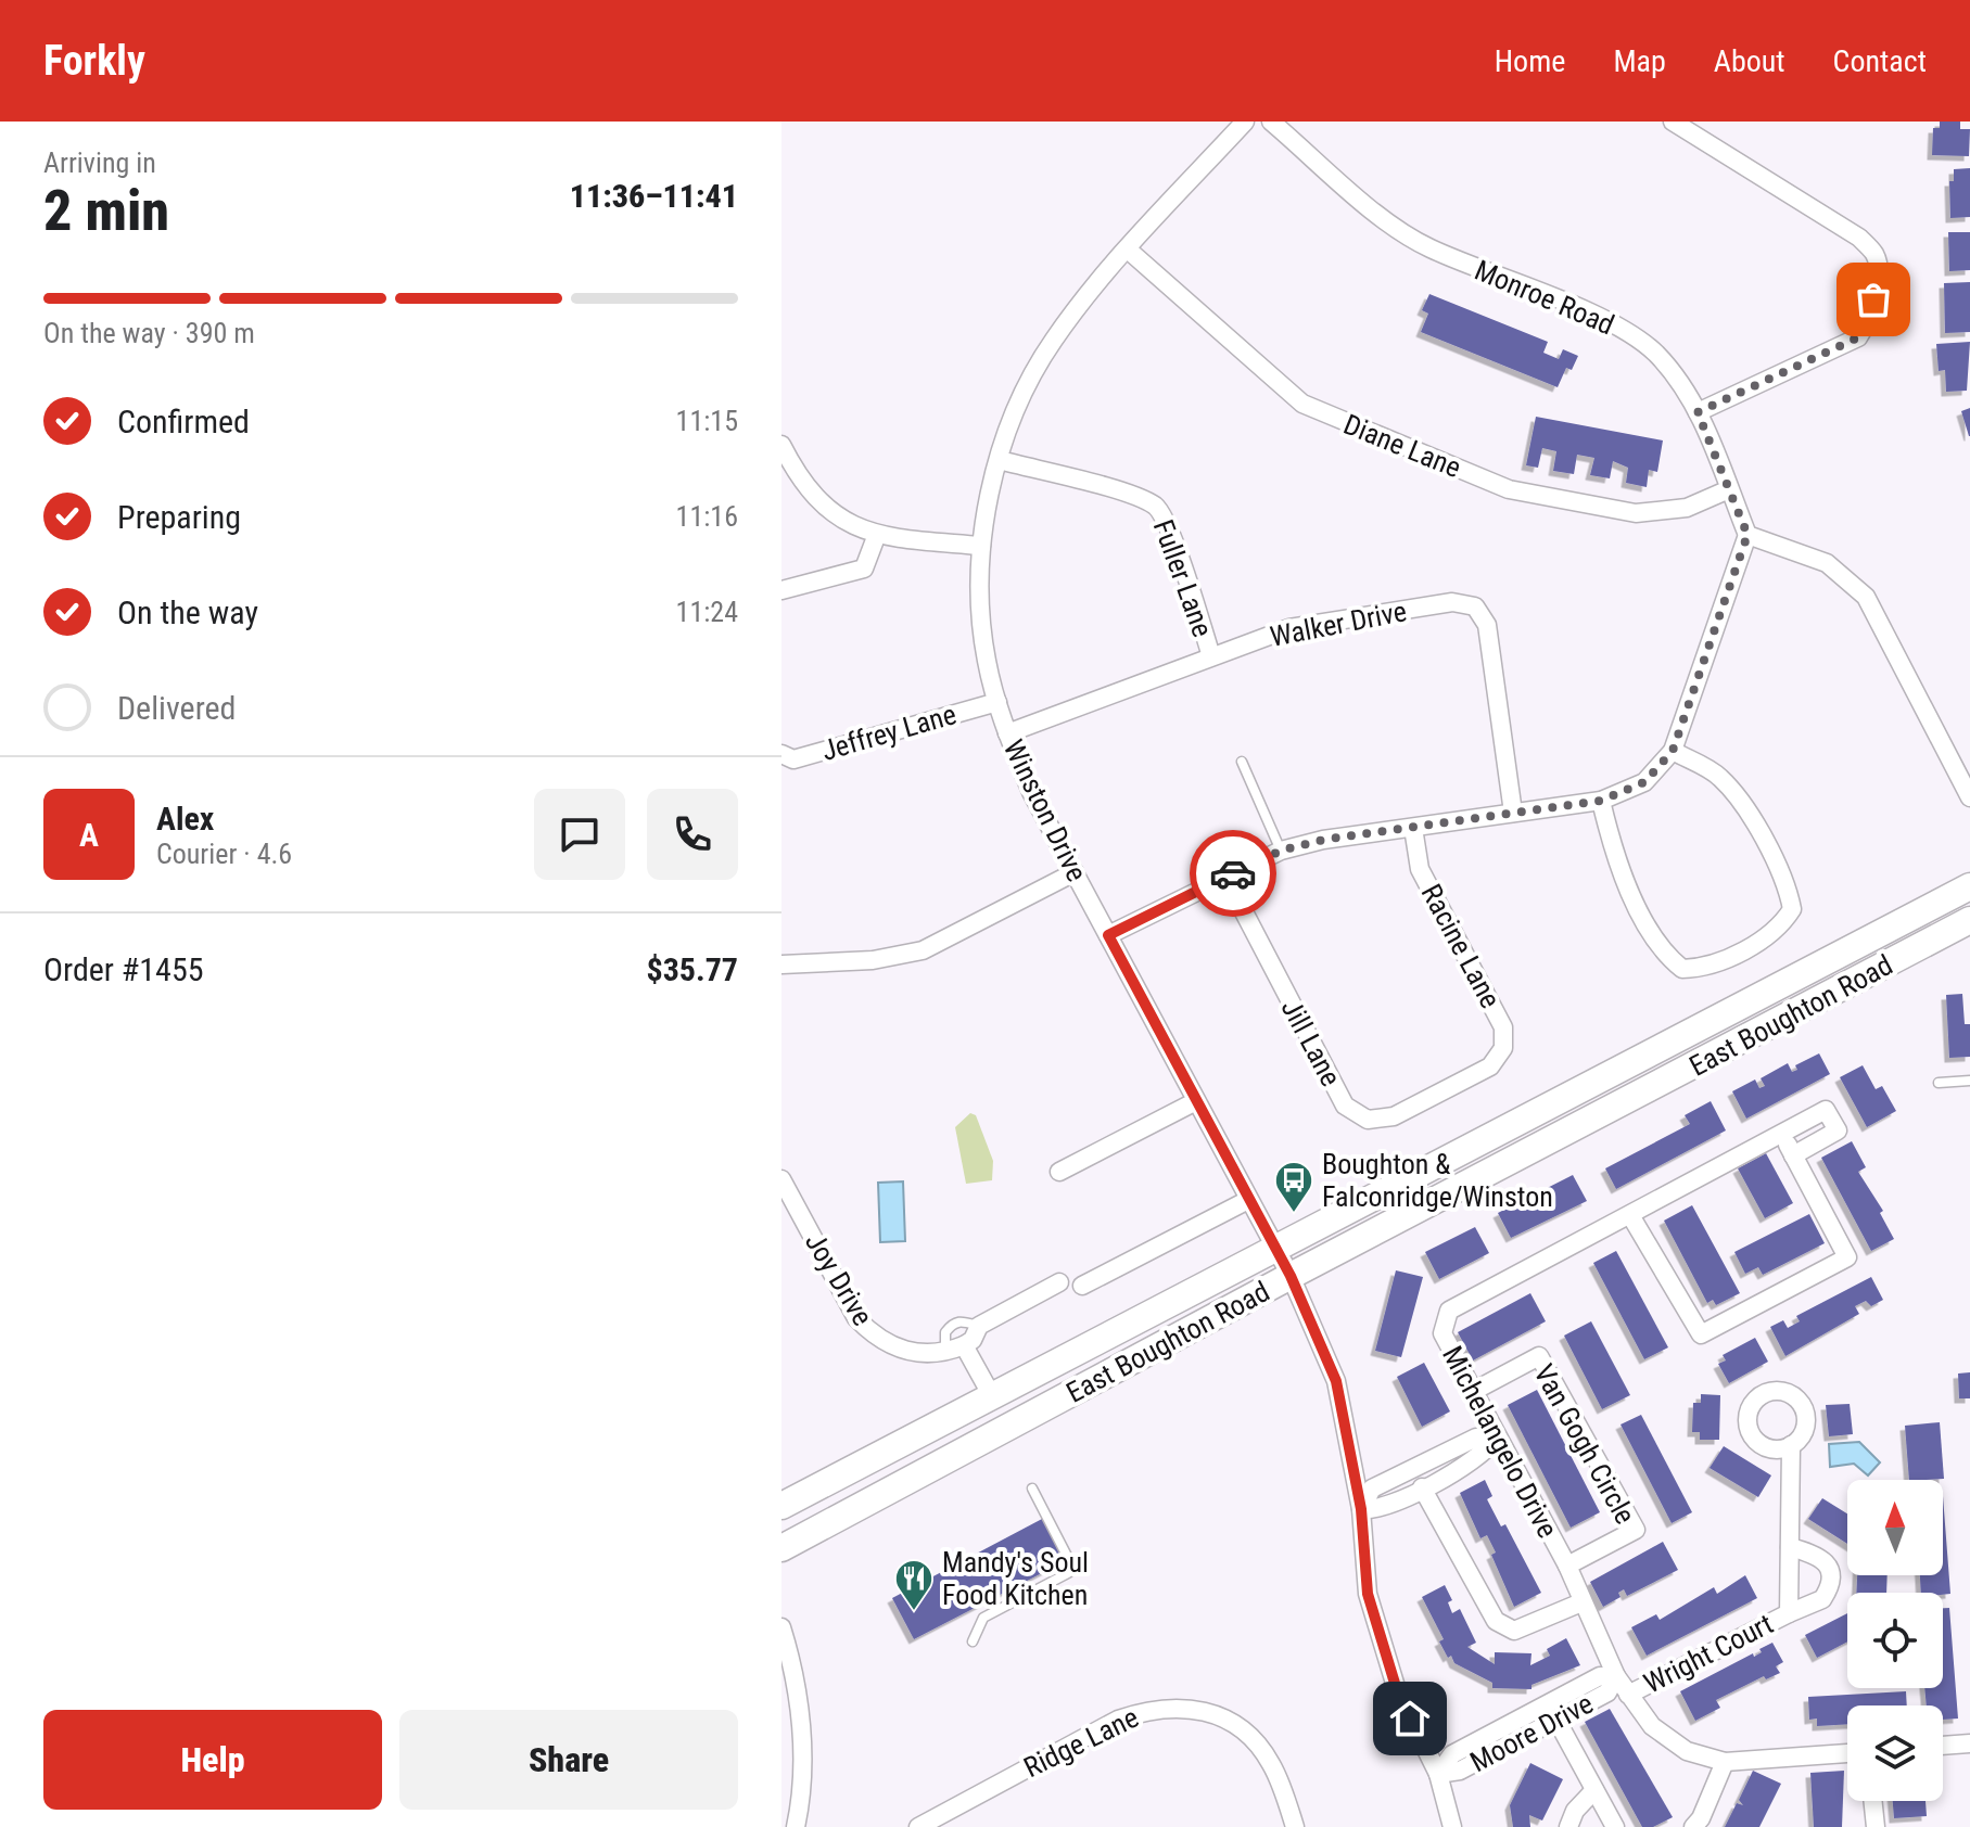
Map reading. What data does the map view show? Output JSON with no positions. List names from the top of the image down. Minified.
{"streets":{"main road":["East Boughton Road"],"street":["Monroe Road","Diane Lane","Fuller Lane","Walker Drive","Jeffrey Lane","Winston Drive","Racine Lane","Jill Lane","Joy Drive","Michelangelo Drive","Van Gogh Circle","Wright Court","Moore Drive","Ridge Lane"]},"crossings":[["Monroe Road","Diane Lane"],["Diane Lane","Winston Drive"],["Fuller Lane","Walker Drive"],["Fuller Lane","Winston Drive"],["Walker Drive","Winston Drive"],["Jeffrey Lane","Winston Drive"],["Winston Drive","East Boughton Road"],["Winston Drive","Moore Drive"],["Racine Lane","Jill Lane"],["Michelangelo Drive","Van Gogh Circle"],["Michelangelo Drive","Wright Court"],["Michelangelo Drive","Moore Drive"]],"places":{"bus stop":["Boughton & Falconridge/Winston"],"restaurant":["Mandy's Soul Food Kitchen"]},"north":"top","page":{"header":"Forkly","nav":["Home","Map","About","Contact"],"heading":["2 min","Arriving in","11:36–11:41"],"panel":["Alex","Courier · 4.6","Order #1455","$35.77"],"bar":"On the way · 390 m","list":[["Confirmed","11:15"],["Preparing","11:16"],["On the way","11:24"],"Delivered"],"round":"A","buttons":["Help","Share"]}}
